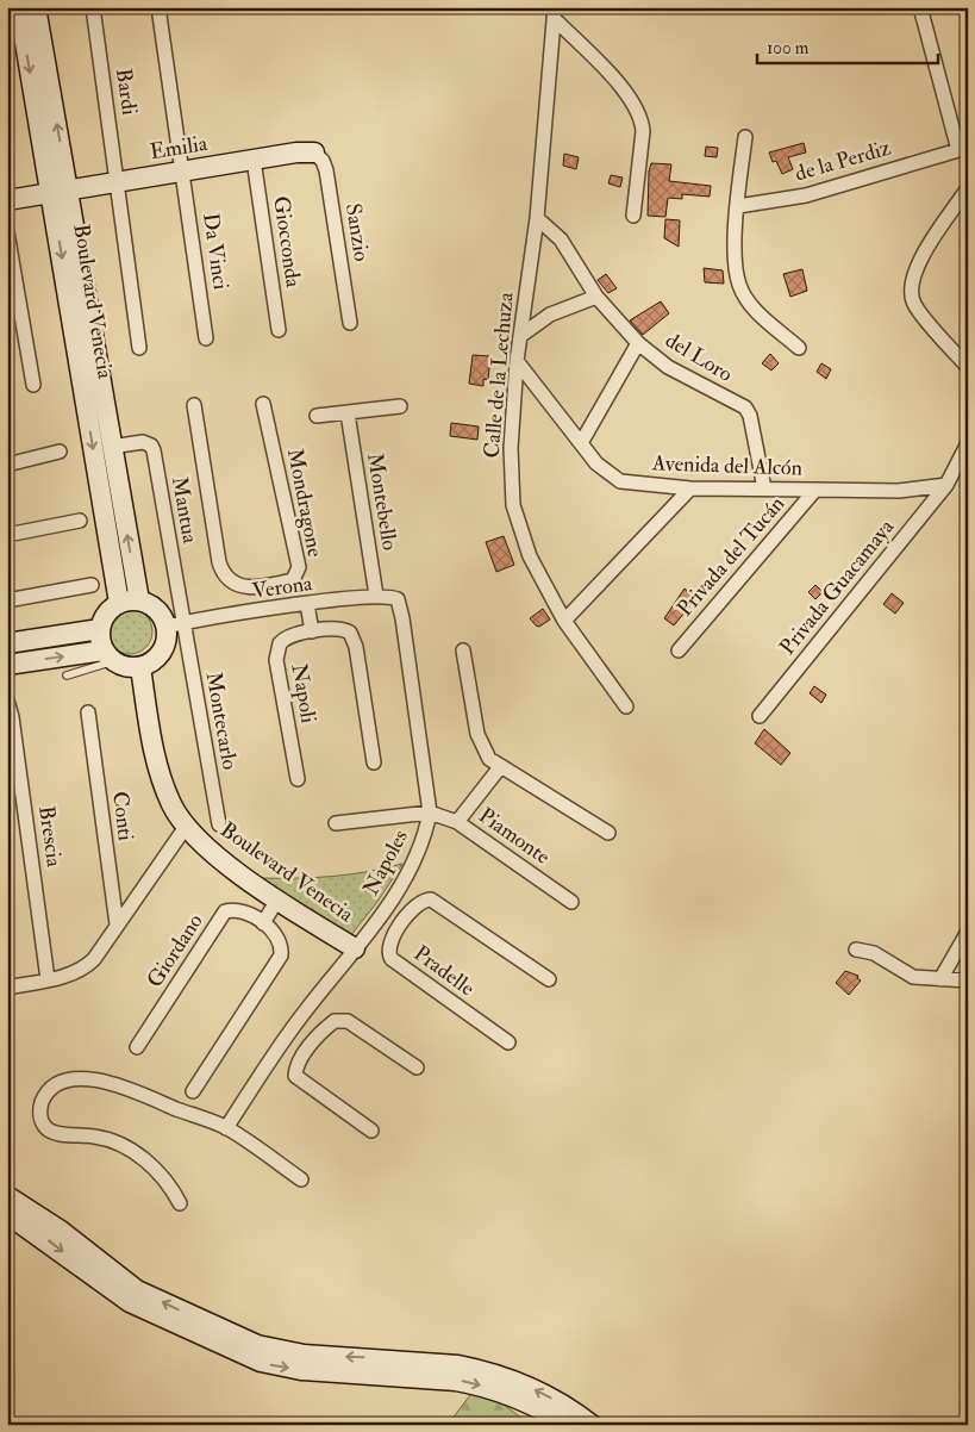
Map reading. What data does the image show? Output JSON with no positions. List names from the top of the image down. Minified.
{"streets":{"street":["Bardi","Emilia","de la Perdiz","Sanzio","Giocconda","Da Vinci","Boulevard Venecia","del Loro","Calle de la Lechuza","Avenida del Alcón","Montebello","Mondragone","Mantua","Privada del Tucán","Verona","Privada Guacamaya","Napoli","Montecarlo","Conti","Brescia","Piamonte","Napoles","Giordano","Pradelle"]},"crossings":[["Bardi","Emilia"],["Emilia","Sanzio"],["Emilia","Giocconda"],["Emilia","Da Vinci"],["Emilia","Boulevard Venecia"],["Boulevard Venecia","Mantua"],["Boulevard Venecia","Verona"],["Boulevard Venecia","Montecarlo"],["Boulevard Venecia","Napoles"],["del Loro","Calle de la Lechuza"],["del Loro","Avenida del Alcón"],["Calle de la Lechuza","Avenida del Alcón"],["Avenida del Alcón","Privada del Tucán"],["Avenida del Alcón","Privada Guacamaya"],["Montebello","Verona"],["Mantua","Verona"],["Mantua","Montecarlo"],["Verona","Montecarlo"],["Verona","Napoles"],["Piamonte","Napoles"]],"scale_bar":"100 m"}
